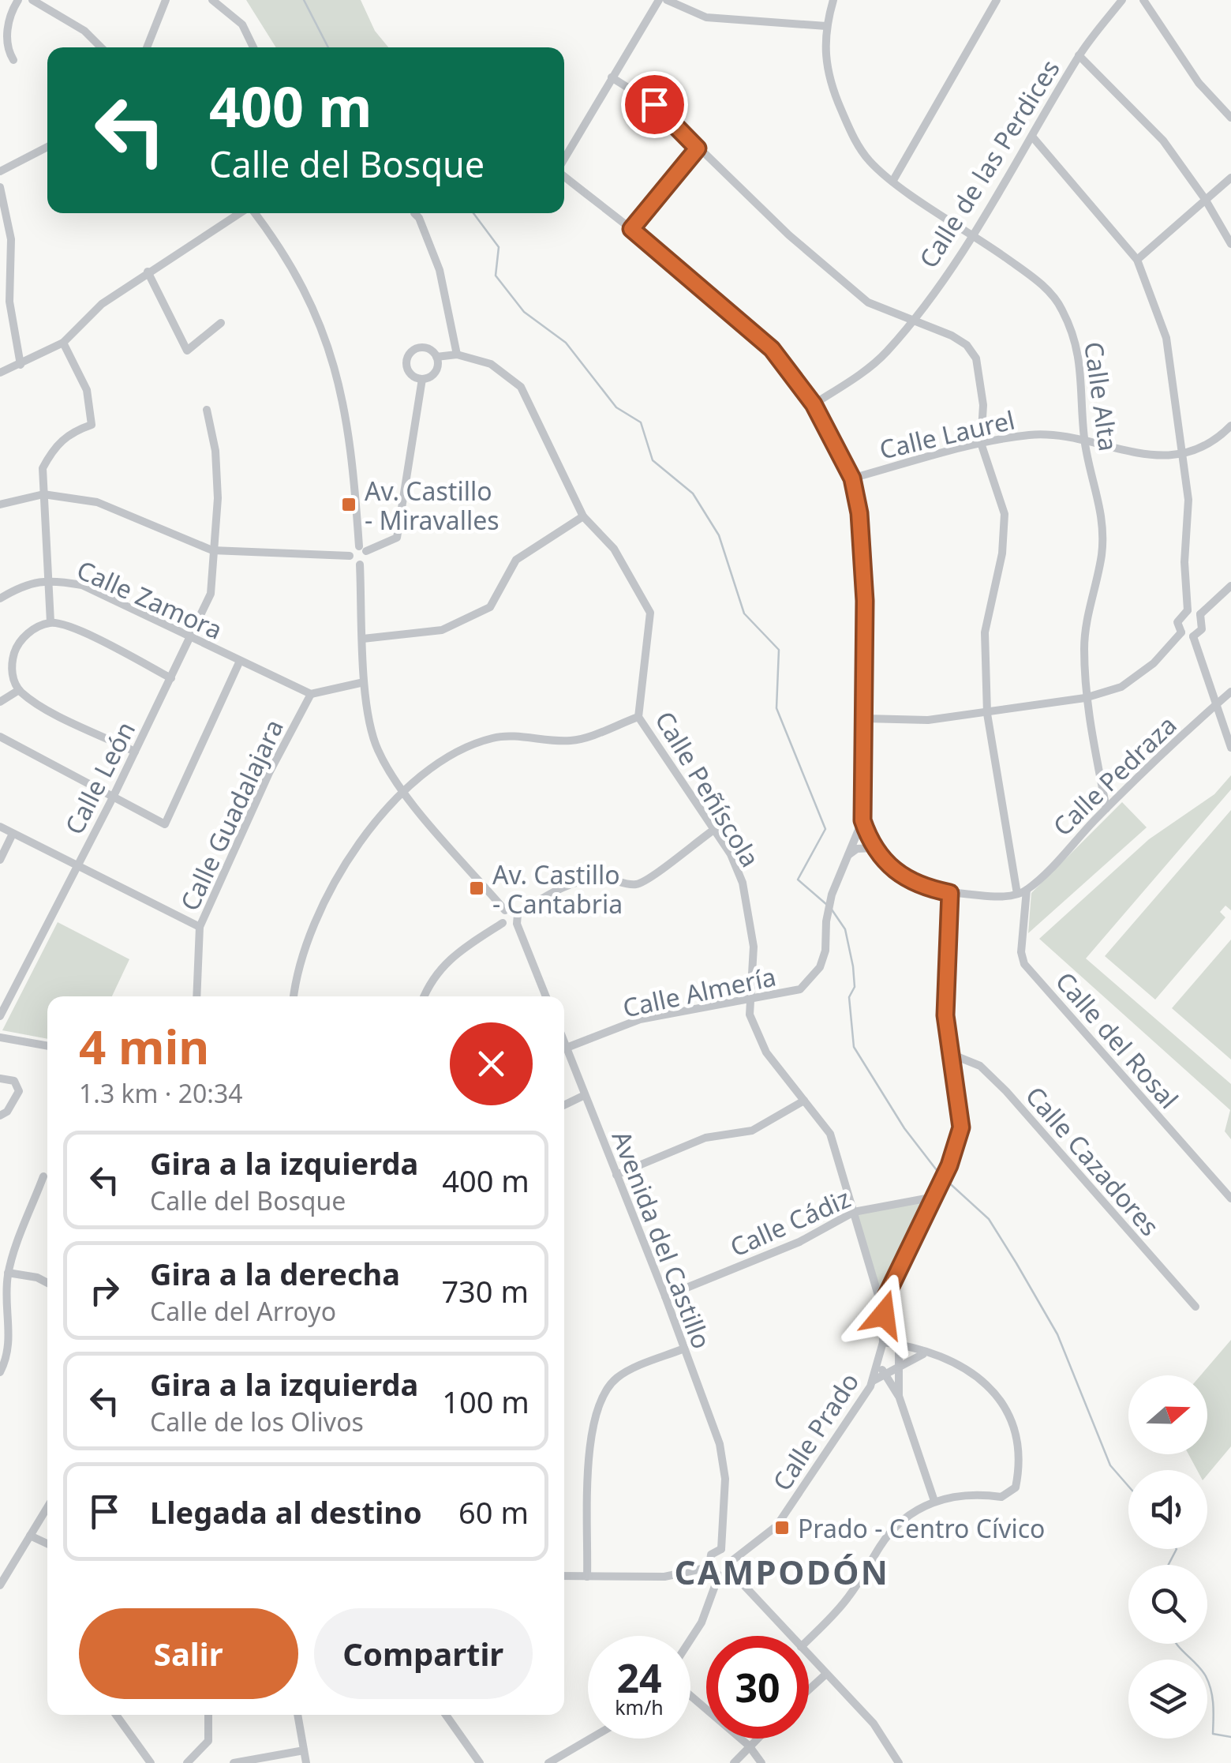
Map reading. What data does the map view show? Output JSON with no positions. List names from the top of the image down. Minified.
{"streets":{"street":["Calle de las Perdices","Calle Alta","Calle Laurel","Calle Zamora","Calle Pedraza","Calle León","Calle Peñíscola","Calle Guadalajara","Calle Almería","Calle del Rosal","Calle Cazadores","Calle Cádiz","Avenida del Castillo","Calle Prado"]},"crossings":[["Calle de las Perdices","Calle Alta"],["Calle Alta","Calle Laurel"],["Calle Alta","Calle Pedraza"],["Calle Laurel","Calle del Rosal"],["Calle Zamora","Calle León"],["Calle Zamora","Calle Guadalajara"],["Calle Pedraza","Calle del Rosal"],["Calle Peñíscola","Calle Almería"],["Calle Peñíscola","Calle Cádiz"],["Calle Peñíscola","Calle Prado"],["Calle Almería","Avenida del Castillo"],["Calle Cazadores","Calle Prado"],["Calle Cádiz","Avenida del Castillo"],["Calle Cádiz","Calle Prado"],["Avenida del Castillo","Calle Prado"]],"districts":["CAMPODÓN"],"places":{"transit":["Av. Castillo - Miravalles","Av. Castillo - Cantabria","Prado - Centro Cívico"]},"north":"right","page":{"turn":["400 m","Calle del Bosque"],"heading":["4 min","1.3 km · 20:34"],"list":[{"name":"Gira a la izquierda","note":"Calle del Bosque","value":"400 m"},{"name":"Gira a la derecha","note":"Calle del Arroyo","value":"730 m"},{"name":"Gira a la izquierda","note":"Calle de los Olivos","value":"100 m"},{"name":"Llegada al destino","value":"60 m"}],"buttons":["Salir","Compartir"],"speed":"24 km/h","limit":"30"}}
